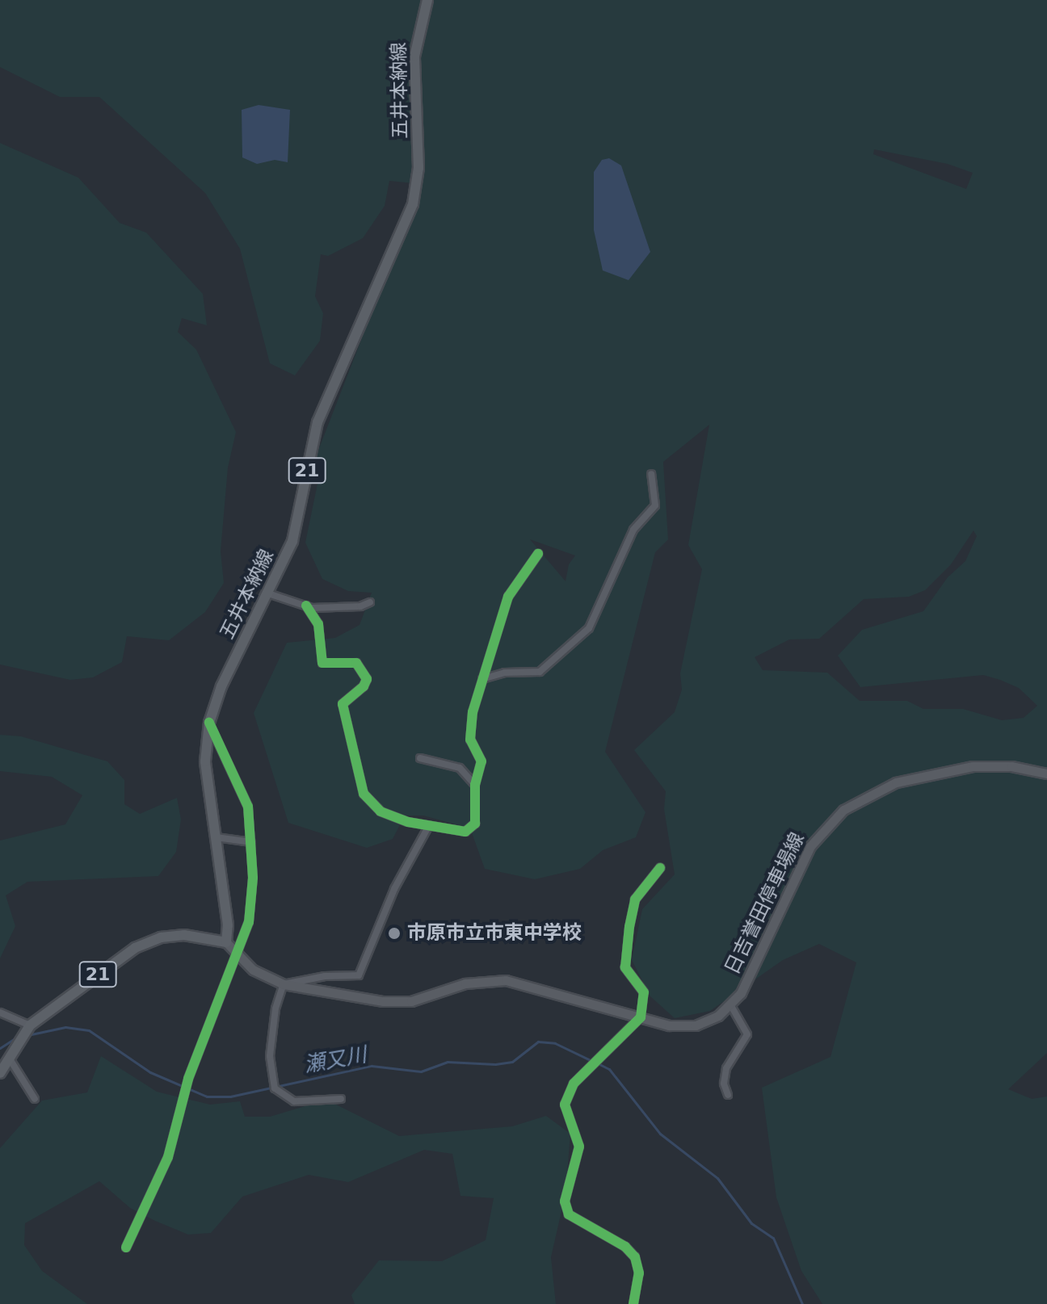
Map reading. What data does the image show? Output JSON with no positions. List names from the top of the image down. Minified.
{"streets":{"main road":["五井本納線","21","日吉誉田停車場線"]},"crossings":[["五井本納線","21"],["五井本納線","日吉誉田停車場線"],["21","日吉誉田停車場線"]],"water":["瀬又川"],"places":["市原市立市東中学校"]}
